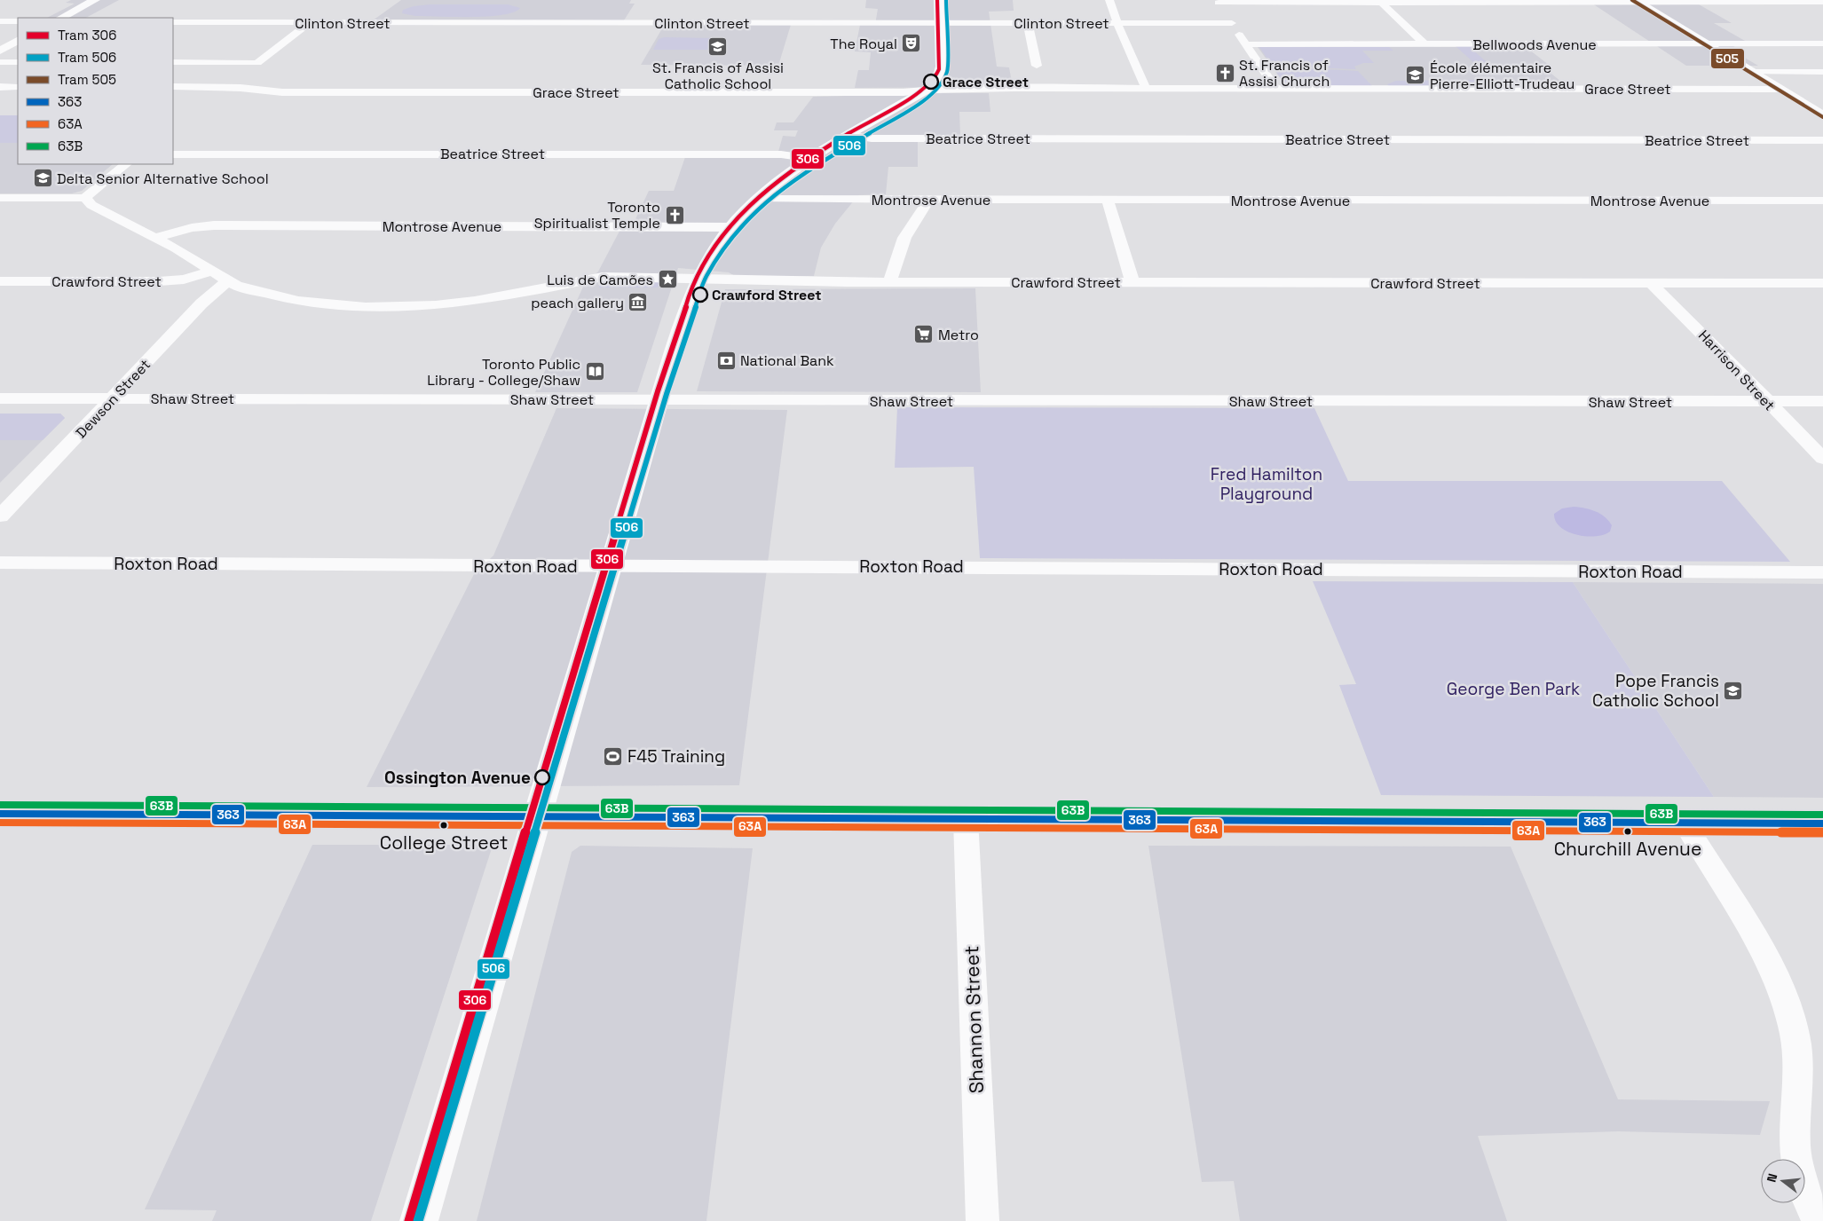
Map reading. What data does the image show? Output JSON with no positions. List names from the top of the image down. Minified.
{"streets":{"street":["Clinton Street","Bellwoods Avenue","Grace Street","Beatrice Street","Montrose Avenue","Crawford Street","Harrison Street","Dewson Street","Shaw Street","Roxton Road","Shannon Street"]},"crossings":[["Montrose Avenue","Crawford Street"],["Crawford Street","Harrison Street"],["Crawford Street","Dewson Street"],["Harrison Street","Shaw Street"],["Dewson Street","Shaw Street"]],"parks":["Fred Hamilton Playground","George Ben Park"],"places":{"theatre":["The Royal"],"school or university":["St. Francis of Assisi Catholic School","École élémentaire Pierre-Elliott-Trudeau","Delta Senior Alternative School","Pope Francis Catholic School"],"church":["St. Francis of Assisi Church","Toronto Spiritualist Temple"],"other":["Grace Street","Crawford Street","Ossington Avenue","College Street","Churchill Avenue"],"place":["Luis de Camões"],"museum":["peach gallery"],"supermarket":["Metro"],"bank":["National Bank"],"library":["Toronto Public Library - College/Shaw"],"sports":["F45 Training"]},"lines":["tram line 306","tram line 506","tram line 505","transit line 63B","transit line 363","transit line 63A"],"legend":["Tram 306","Tram 506","Tram 505","363","63A","63B"],"north":"left"}
